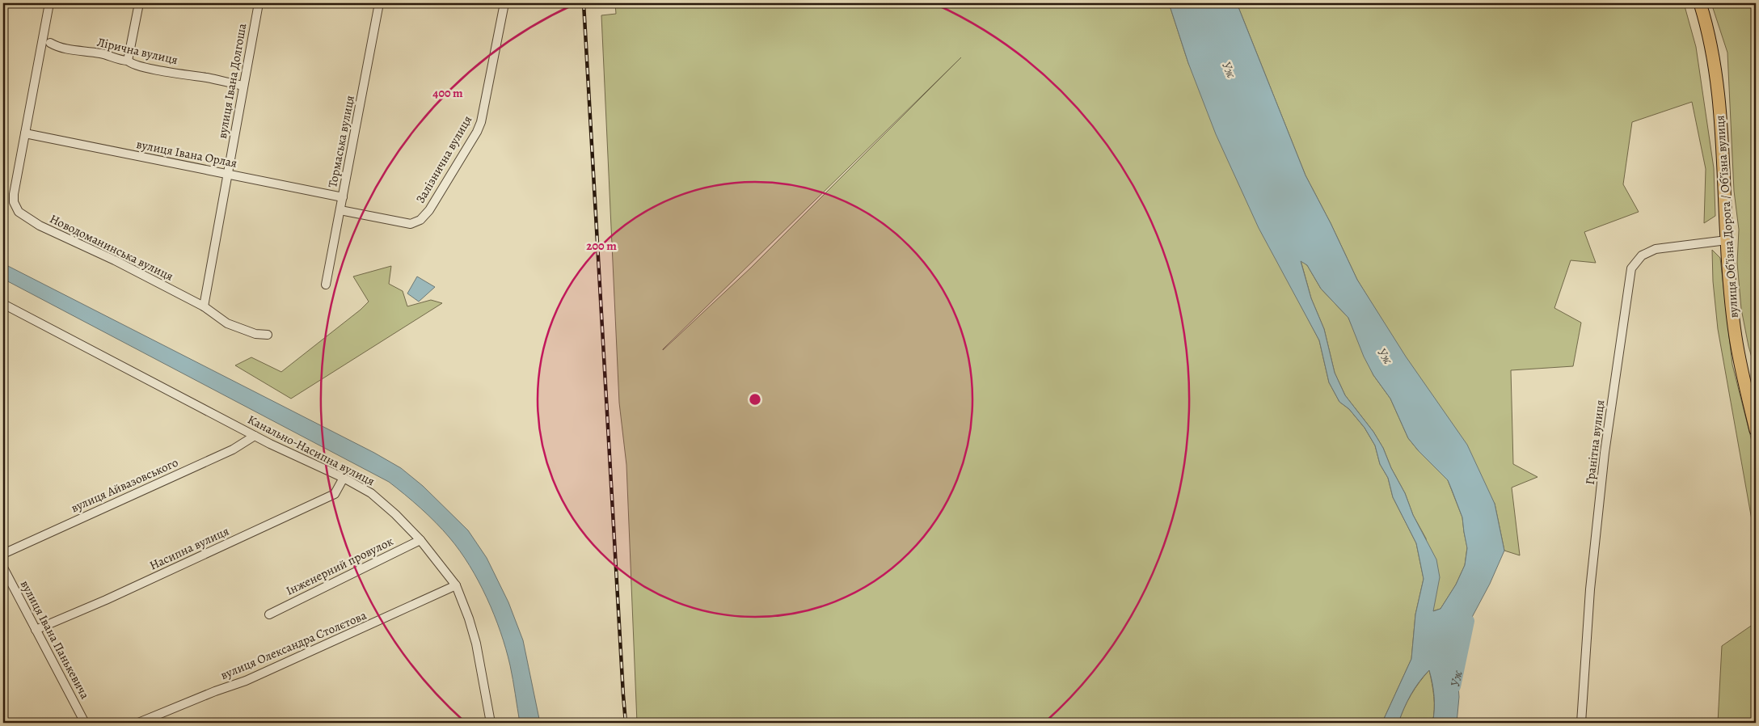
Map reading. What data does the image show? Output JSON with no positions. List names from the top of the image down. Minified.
{"streets":{"highway":["вулиця Обʼїзна Дорога / Обʼїзна вулиця"],"street":["Лірична вулиця","вулиця Івана Долгоша","Тормаська вулиця","вулиця Івана Орлая","Залізнична вулиця","Новодоманинська вулиця","Гранітна вулиця","Канально-Насипна вулиця","вулиця Айвазовського","Насипна вулиця","Інженерний провулок","вулиця Івана Панькевича","вулиця Олександра Столєтова"]},"crossings":[["Лірична вулиця","вулиця Івана Долгоша"],["вулиця Івана Долгоша","вулиця Івана Орлая"],["вулиця Івана Долгоша","Новодоманинська вулиця"],["Тормаська вулиця","вулиця Івана Орлая"],["Тормаська вулиця","Залізнична вулиця"],["вулиця Івана Орлая","Новодоманинська вулиця"],["вулиця Обʼїзна Дорога / Обʼїзна вулиця","Гранітна вулиця"],["Канально-Насипна вулиця","вулиця Айвазовського"],["Канально-Насипна вулиця","Насипна вулиця"],["Канально-Насипна вулиця","Інженерний провулок"],["Канально-Насипна вулиця","вулиця Олександра Столєтова"],["Насипна вулиця","вулиця Івана Панькевича"]],"water":["Уж"],"rings":["400 m","200 m"]}
